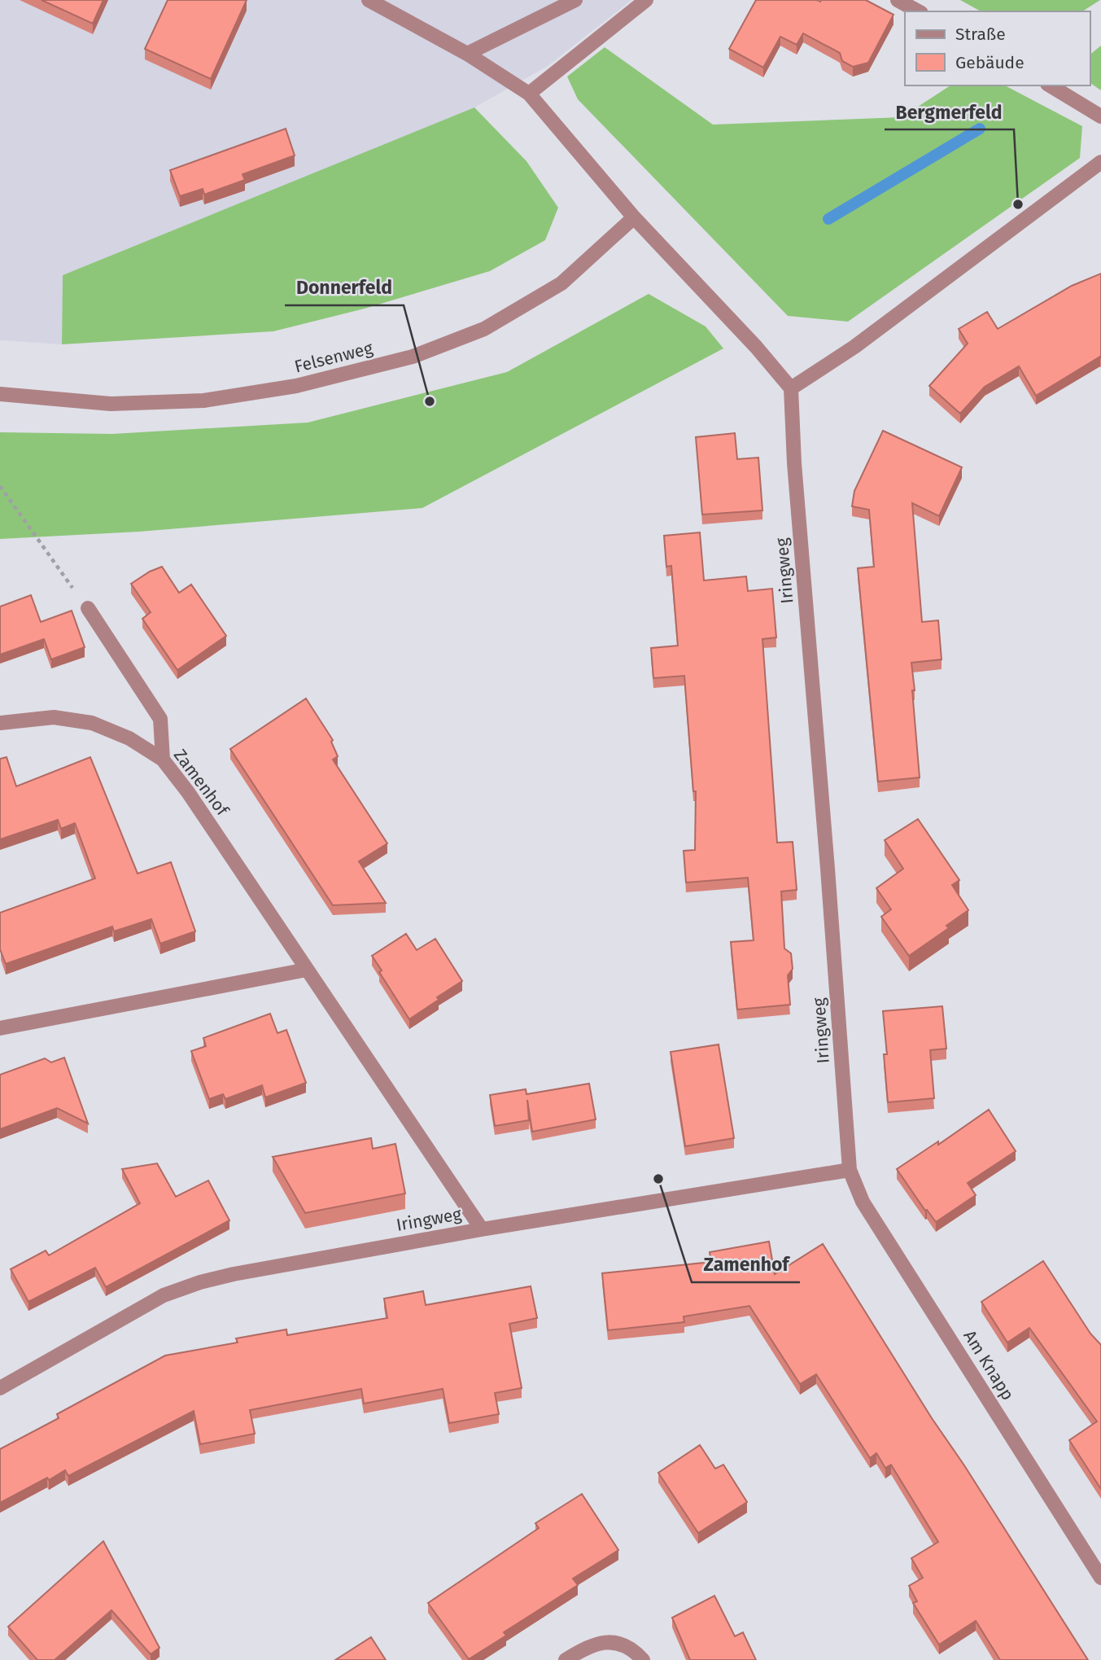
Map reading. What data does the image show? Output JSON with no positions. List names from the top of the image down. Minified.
{"streets":{"street":["Felsenweg","Iringweg","Zamenhof","Am Knapp"]},"crossings":[["Iringweg","Zamenhof"],["Iringweg","Am Knapp"]],"places":["Bergmerfeld","Donnerfeld","Zamenhof"],"legend":["Straße","Gebäude"]}
